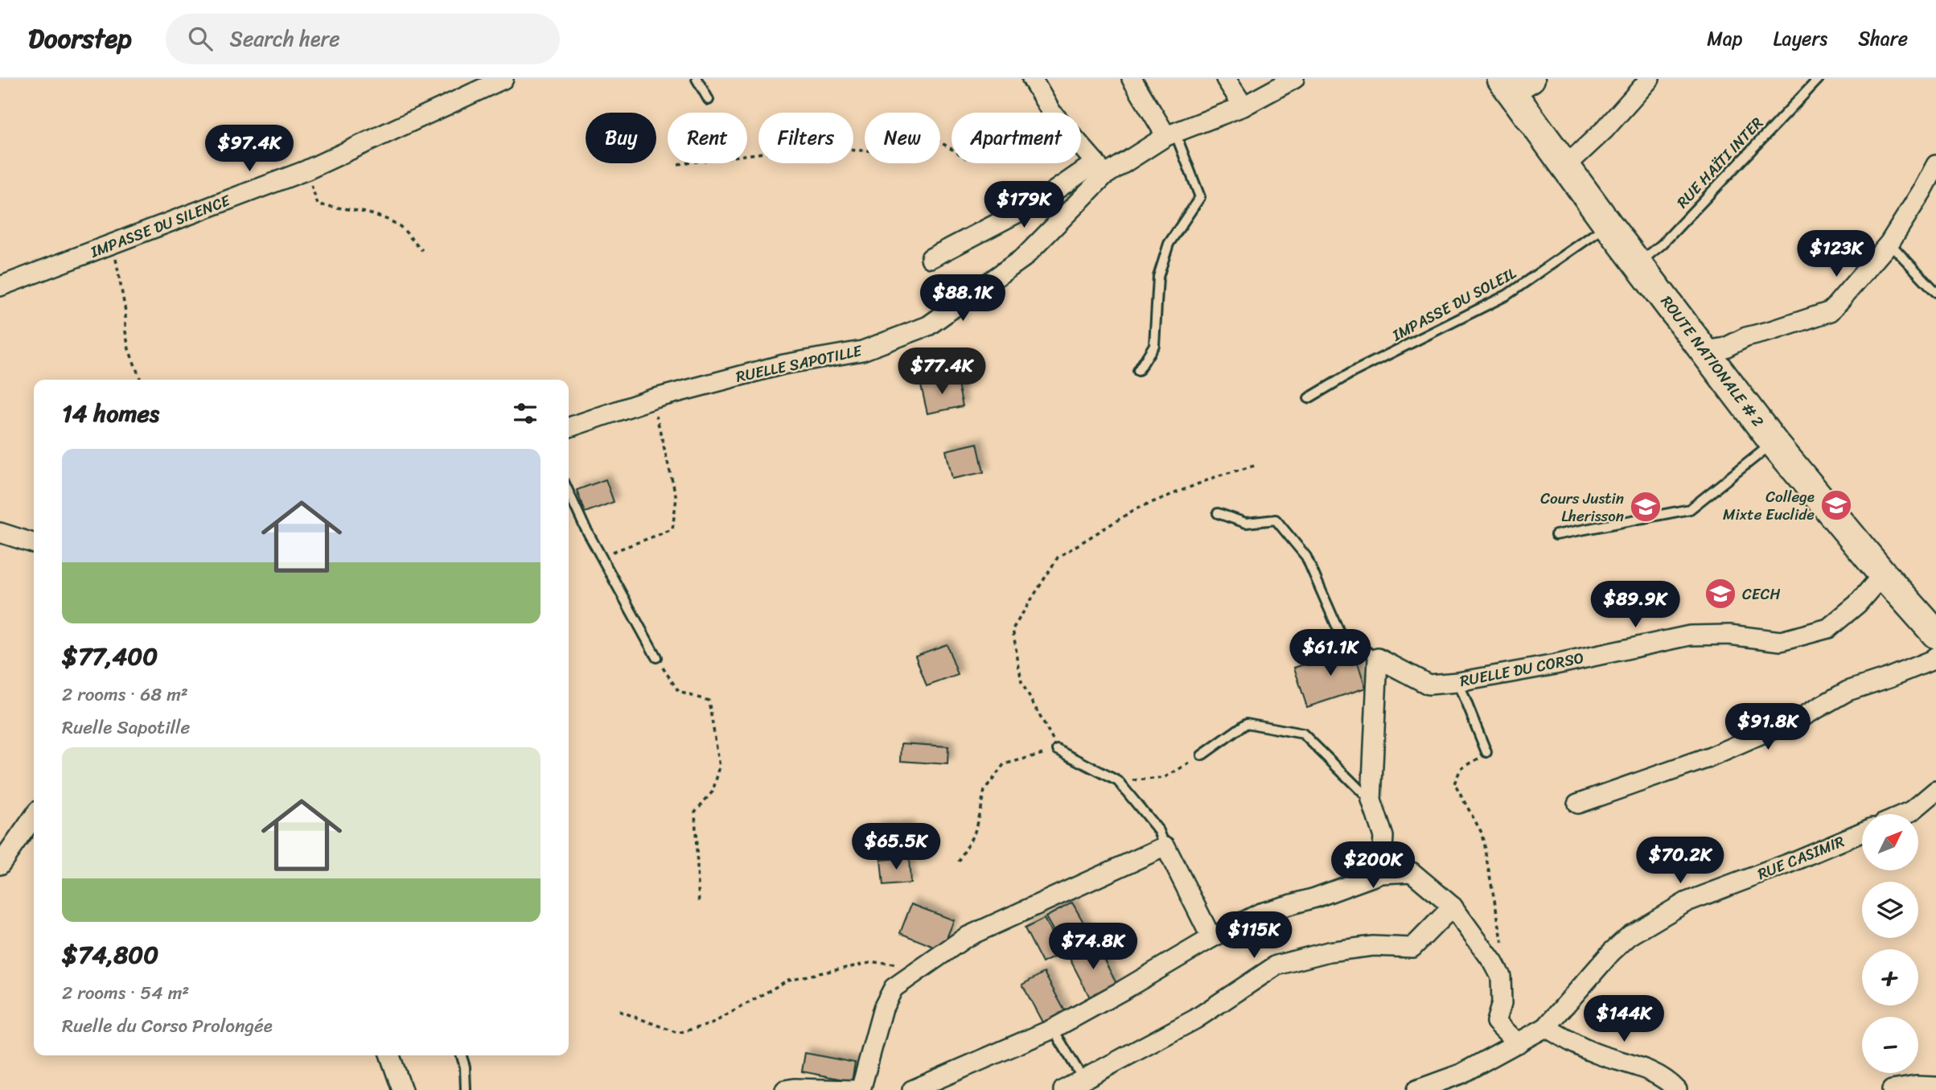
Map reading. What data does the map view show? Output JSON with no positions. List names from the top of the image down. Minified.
{"streets":{"main road":["ROUTE NATIONALE # 2"],"street":["IMPASSE DU SILENCE","RUELLE SAPOTILLE","RUELLE DU CORSO","RUE CASIMIR"],"lane":["RUE HAÏTI INTER","IMPASSE DU SOLEIL"]},"crossings":[["RUE HAÏTI INTER","ROUTE NATIONALE # 2"],["IMPASSE DU SOLEIL","ROUTE NATIONALE # 2"],["ROUTE NATIONALE # 2","RUELLE DU CORSO"]],"places":{"school or university":["College Mixte Euclide","Cours Justin Lherisson","CECH"]},"north":"top right","page":{"header":"Doorstep","search":"Search here","nav":["Map","Layers","Share"],"chip":["Buy","Rent","Filters","New","Apartment"],"price":["$97.4K","$179K","$123K","$88.1K","$77.4K","$89.9K","$61.1K","$91.8K","$65.5K","$70.2K","$200K","$115K","$74.8K","$144K"],"heading":"14 homes","list":[{"name":"$77,400","note":"2 rooms · 68 m² · Ruelle Sapotille"},{"name":"$74,800","note":"2 rooms · 54 m² · Ruelle du Corso Prolongée"}],"map_buttons":["+","−"]}}
